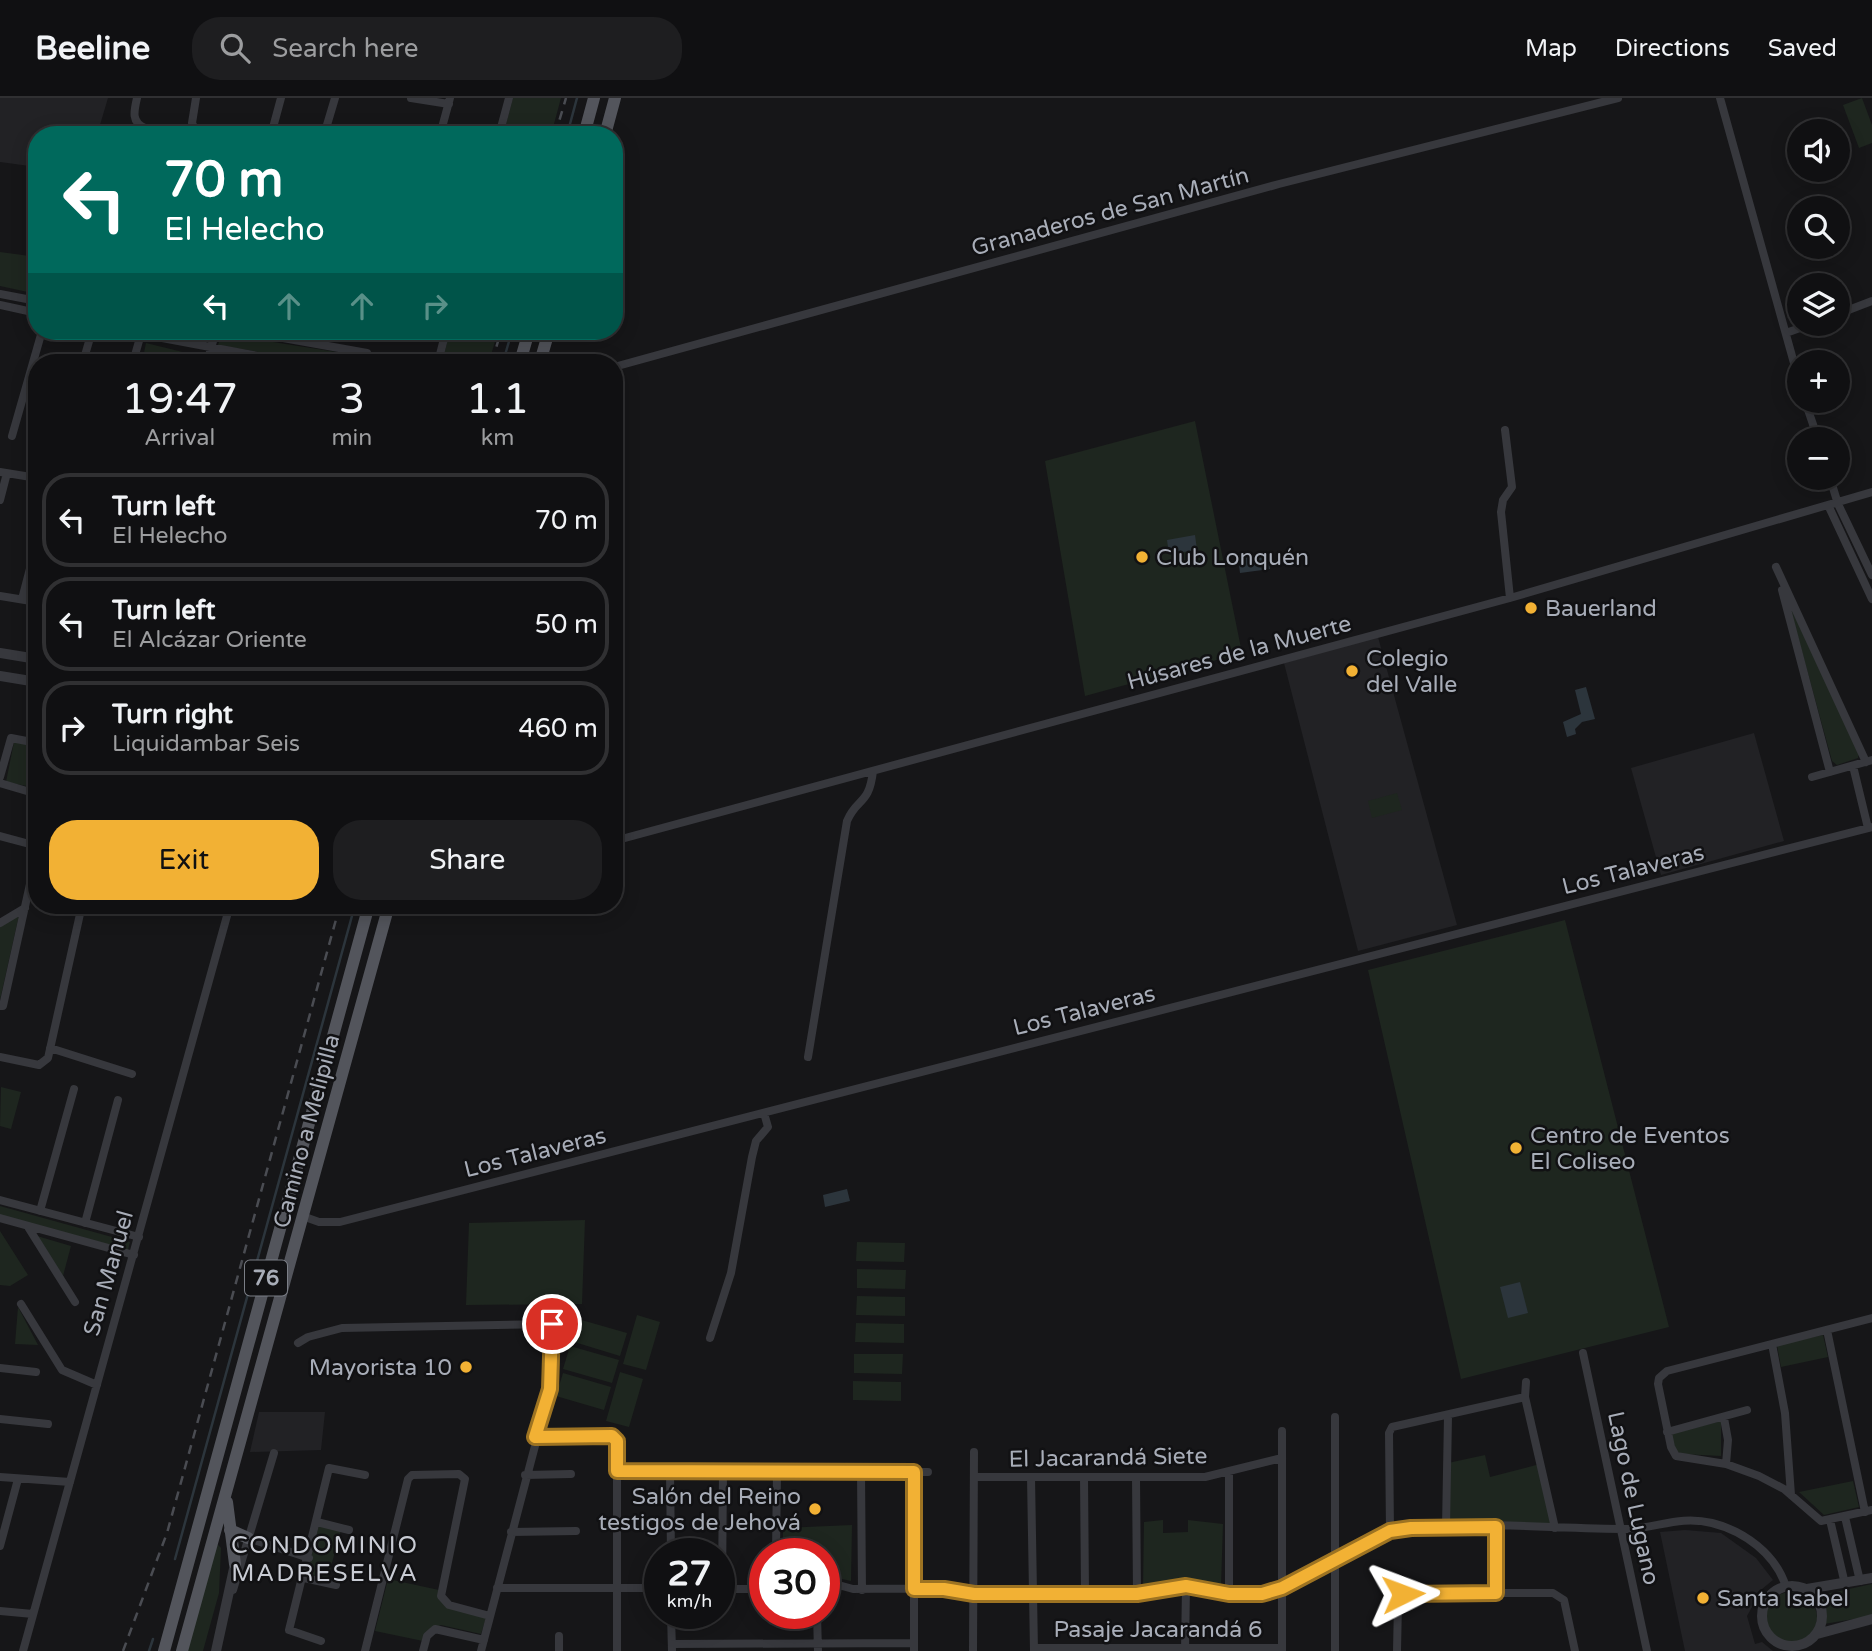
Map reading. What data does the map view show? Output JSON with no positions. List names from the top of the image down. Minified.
{"streets":{"main road":["Camino a Melipilla","76"],"street":["Granaderos de San Martín","Húsares de la Muerte","Los Talaveras","San Manuel","El Jacarandá Siete","Lago de Lugano","Pasaje Jacarandá 6"]},"crossings":[["Los Talaveras","Camino a Melipilla"]],"districts":["CONDOMINIO MADRESELVA"],"places":["Club Lonquén","Bauerland","Colegio del Valle","Centro de Eventos El Coliseo","Mayorista 10","Salón del Reino testigos de Jehová","Santa Isabel"],"page":{"header":"Beeline","search":"Search here","nav":["Map","Directions","Saved"],"map_buttons":["+","−"],"turn":["70 m","El Helecho"],"eta":["19:47","Arrival","3","min","1.1","km"],"list":[{"name":"Turn left","note":"El Helecho","value":"70 m"},{"name":"Turn left","note":"El Alcázar Oriente","value":"50 m"},{"name":"Turn right","note":"Liquidambar Seis","value":"460 m"}],"buttons":["Exit","Share"],"speed":"27 km/h","limit":"30"}}
